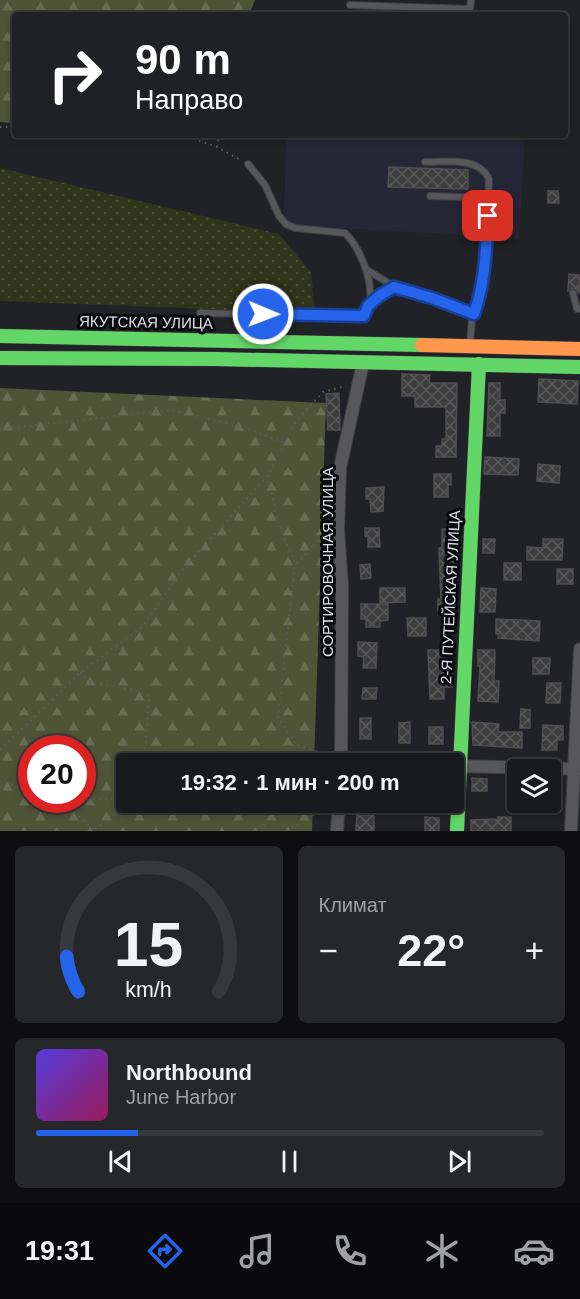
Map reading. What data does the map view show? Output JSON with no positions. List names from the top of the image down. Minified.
{"streets":{"main road":["ЯКУТСКАЯ УЛИЦА","2-Я ПУТЕЙСКАЯ УЛИЦА"],"street":["СОРТИРОВОЧНАЯ УЛИЦА"]},"page":{"turn":["90 m","Направо"],"limit":"20","trip":"19:32 · 1 мин · 200 m","tile":"Климат","heat":["−","22°","+"],"song":["Northbound","June Harbor"],"tabs":"19:31","gauge":["15","km/h"]}}
